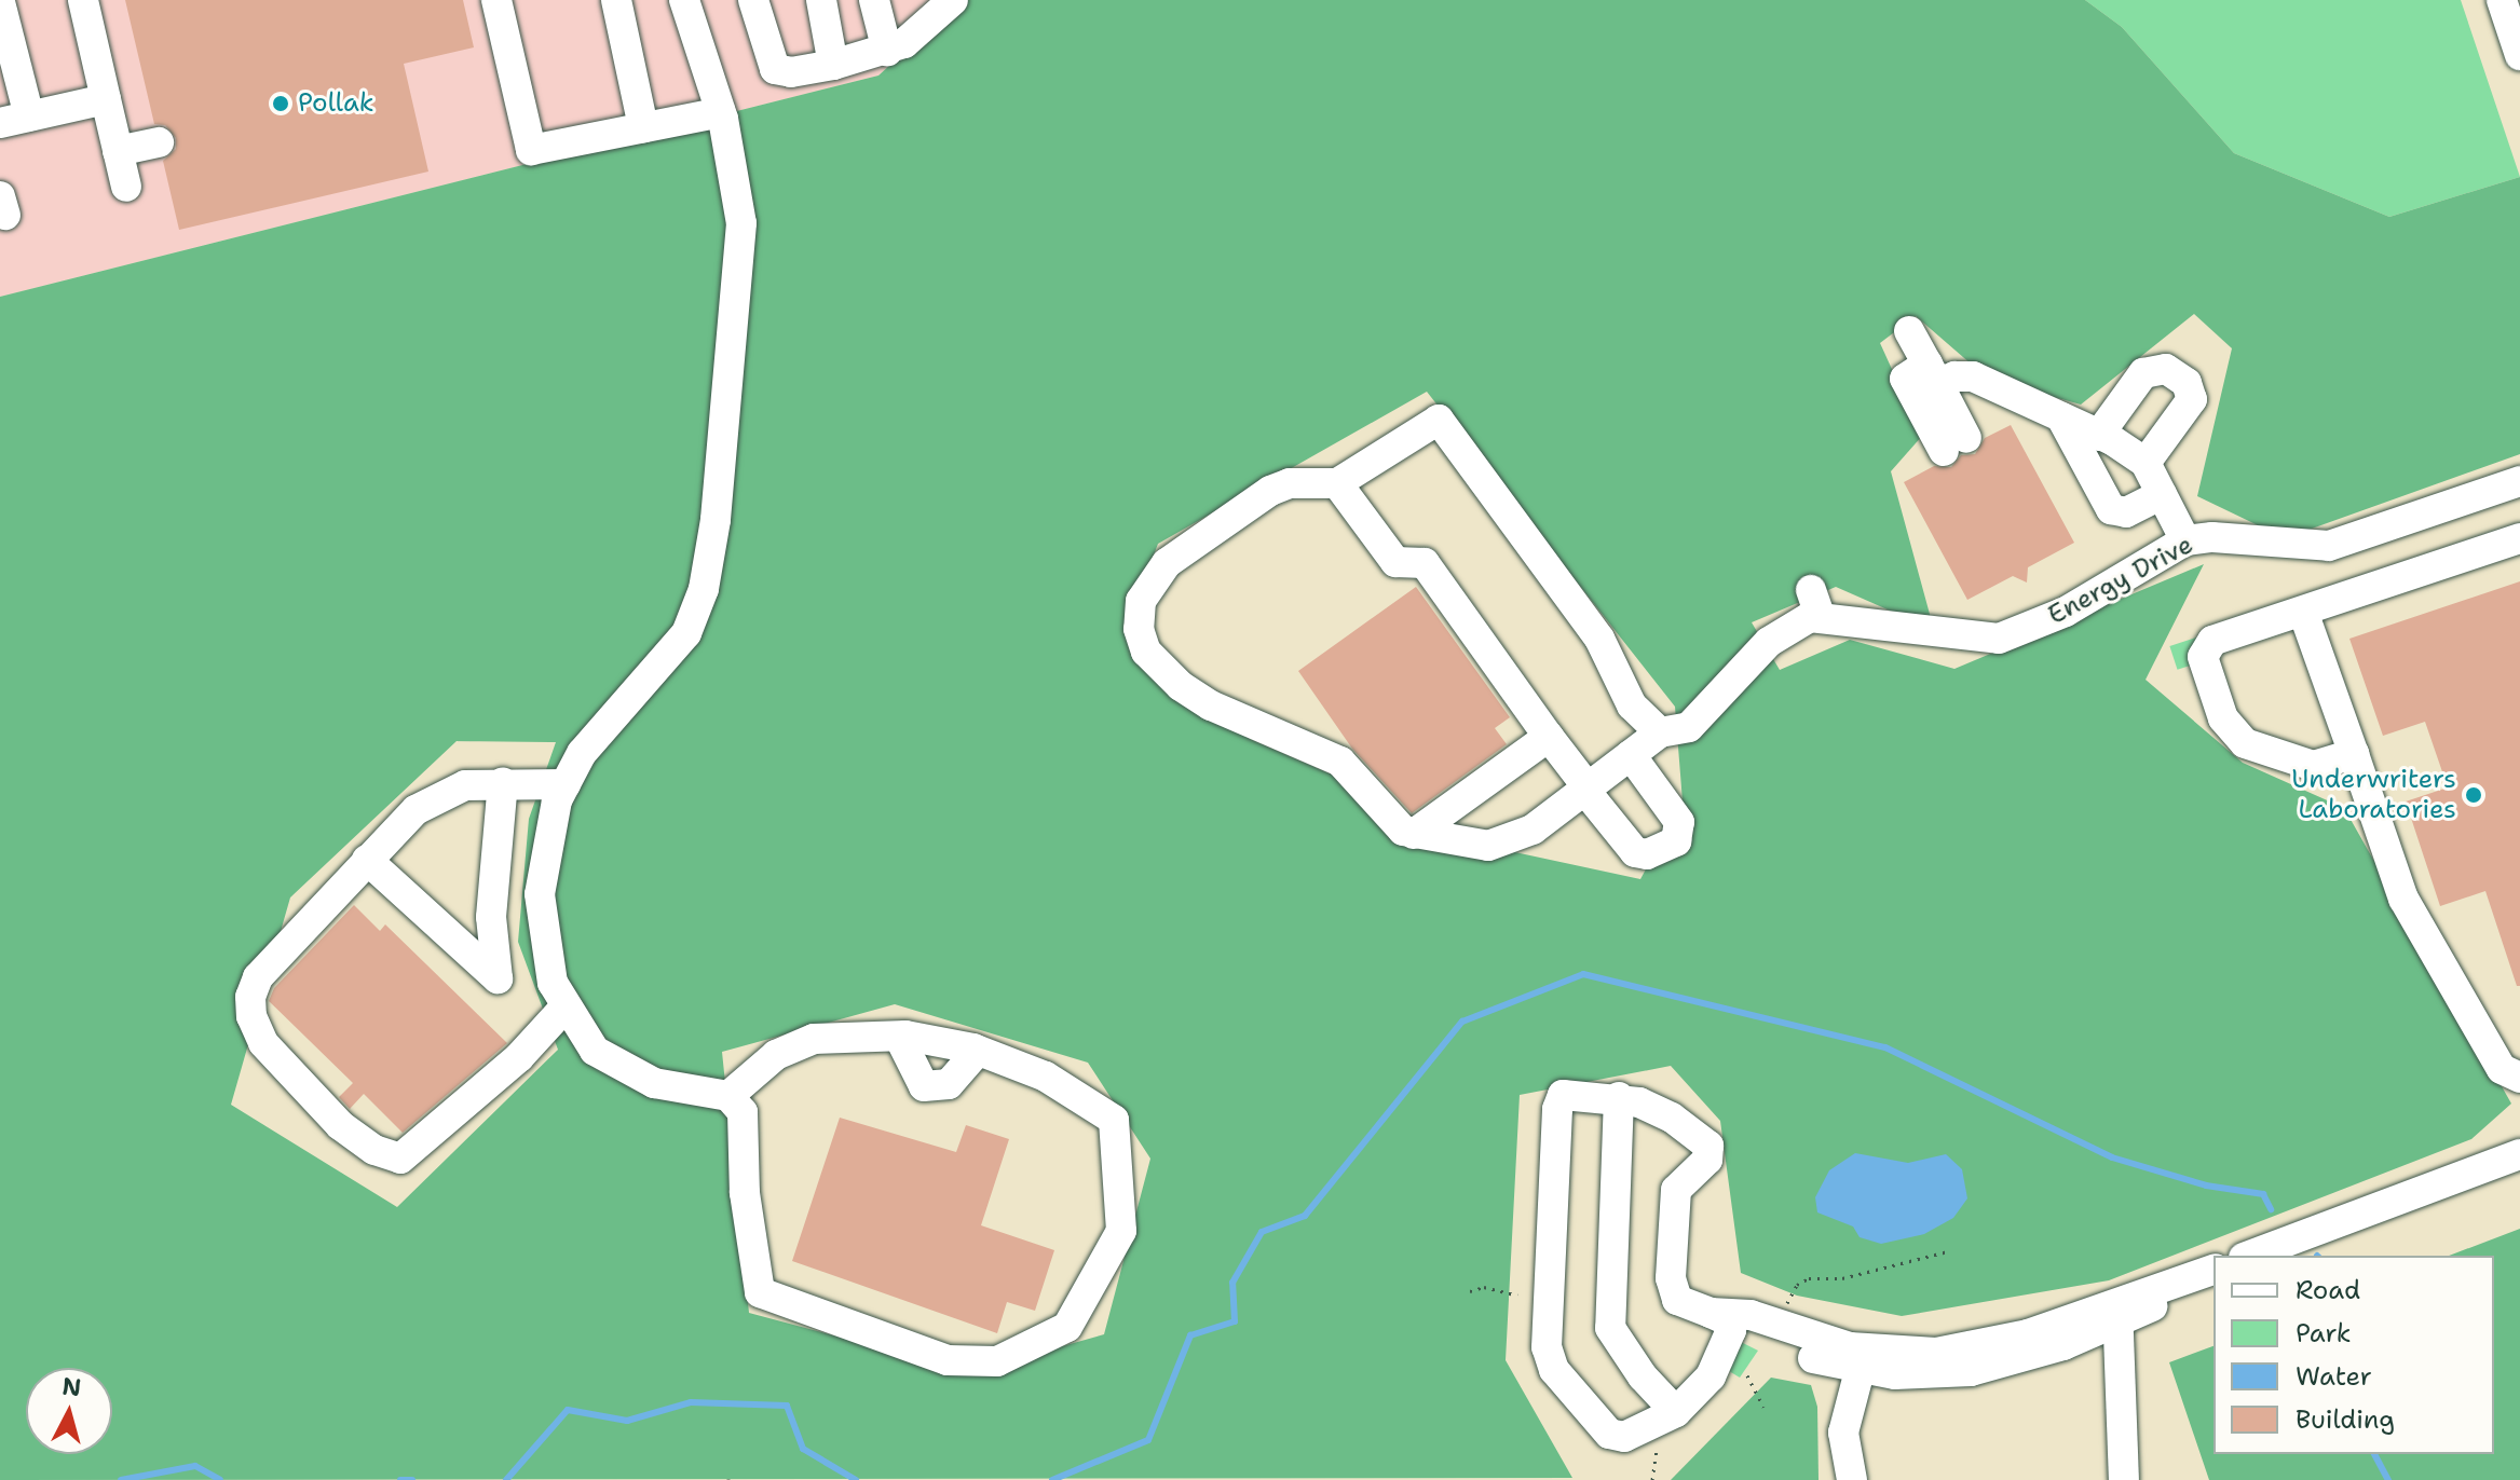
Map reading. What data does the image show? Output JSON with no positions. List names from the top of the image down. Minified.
{"streets":{"street":["Energy Drive"]},"places":["Pollak","Underwriters Laboratories"],"legend":["Road","Park","Water","Building"],"north":"top"}
